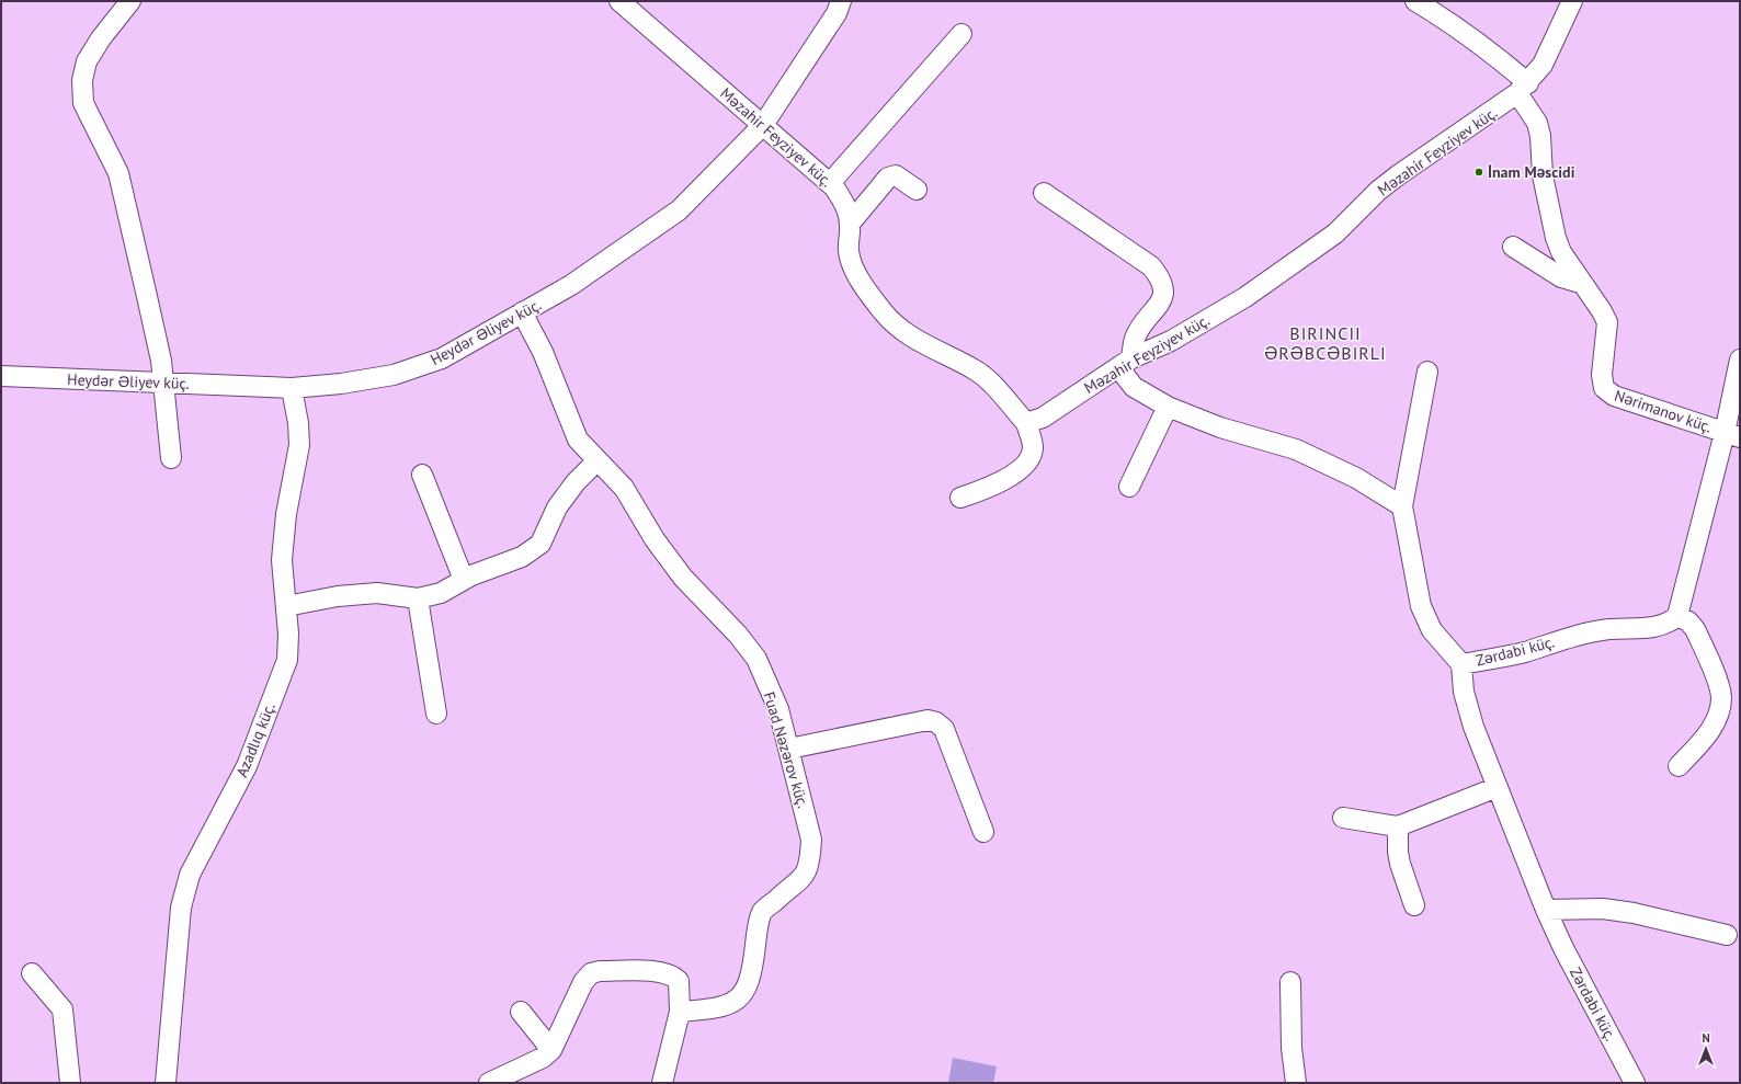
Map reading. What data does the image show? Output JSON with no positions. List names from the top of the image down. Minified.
{"streets":{"street":["Məzahir Feyziyev küç.","Heydər Əliyev küç.","Nərimanov küç.","Zərdabi küç.","Azadlıq küç.","Fuad Nəzərov küç."]},"crossings":[["Məzahir Feyziyev küç.","Heydər Əliyev küç."],["Məzahir Feyziyev küç.","Nərimanov küç."],["Heydər Əliyev küç.","Azadlıq küç."],["Heydər Əliyev küç.","Fuad Nəzərov küç."]],"districts":["BIRINCII ƏRƏBCƏBIRLI"],"places":["İnam Məscidi"],"north":"top"}
